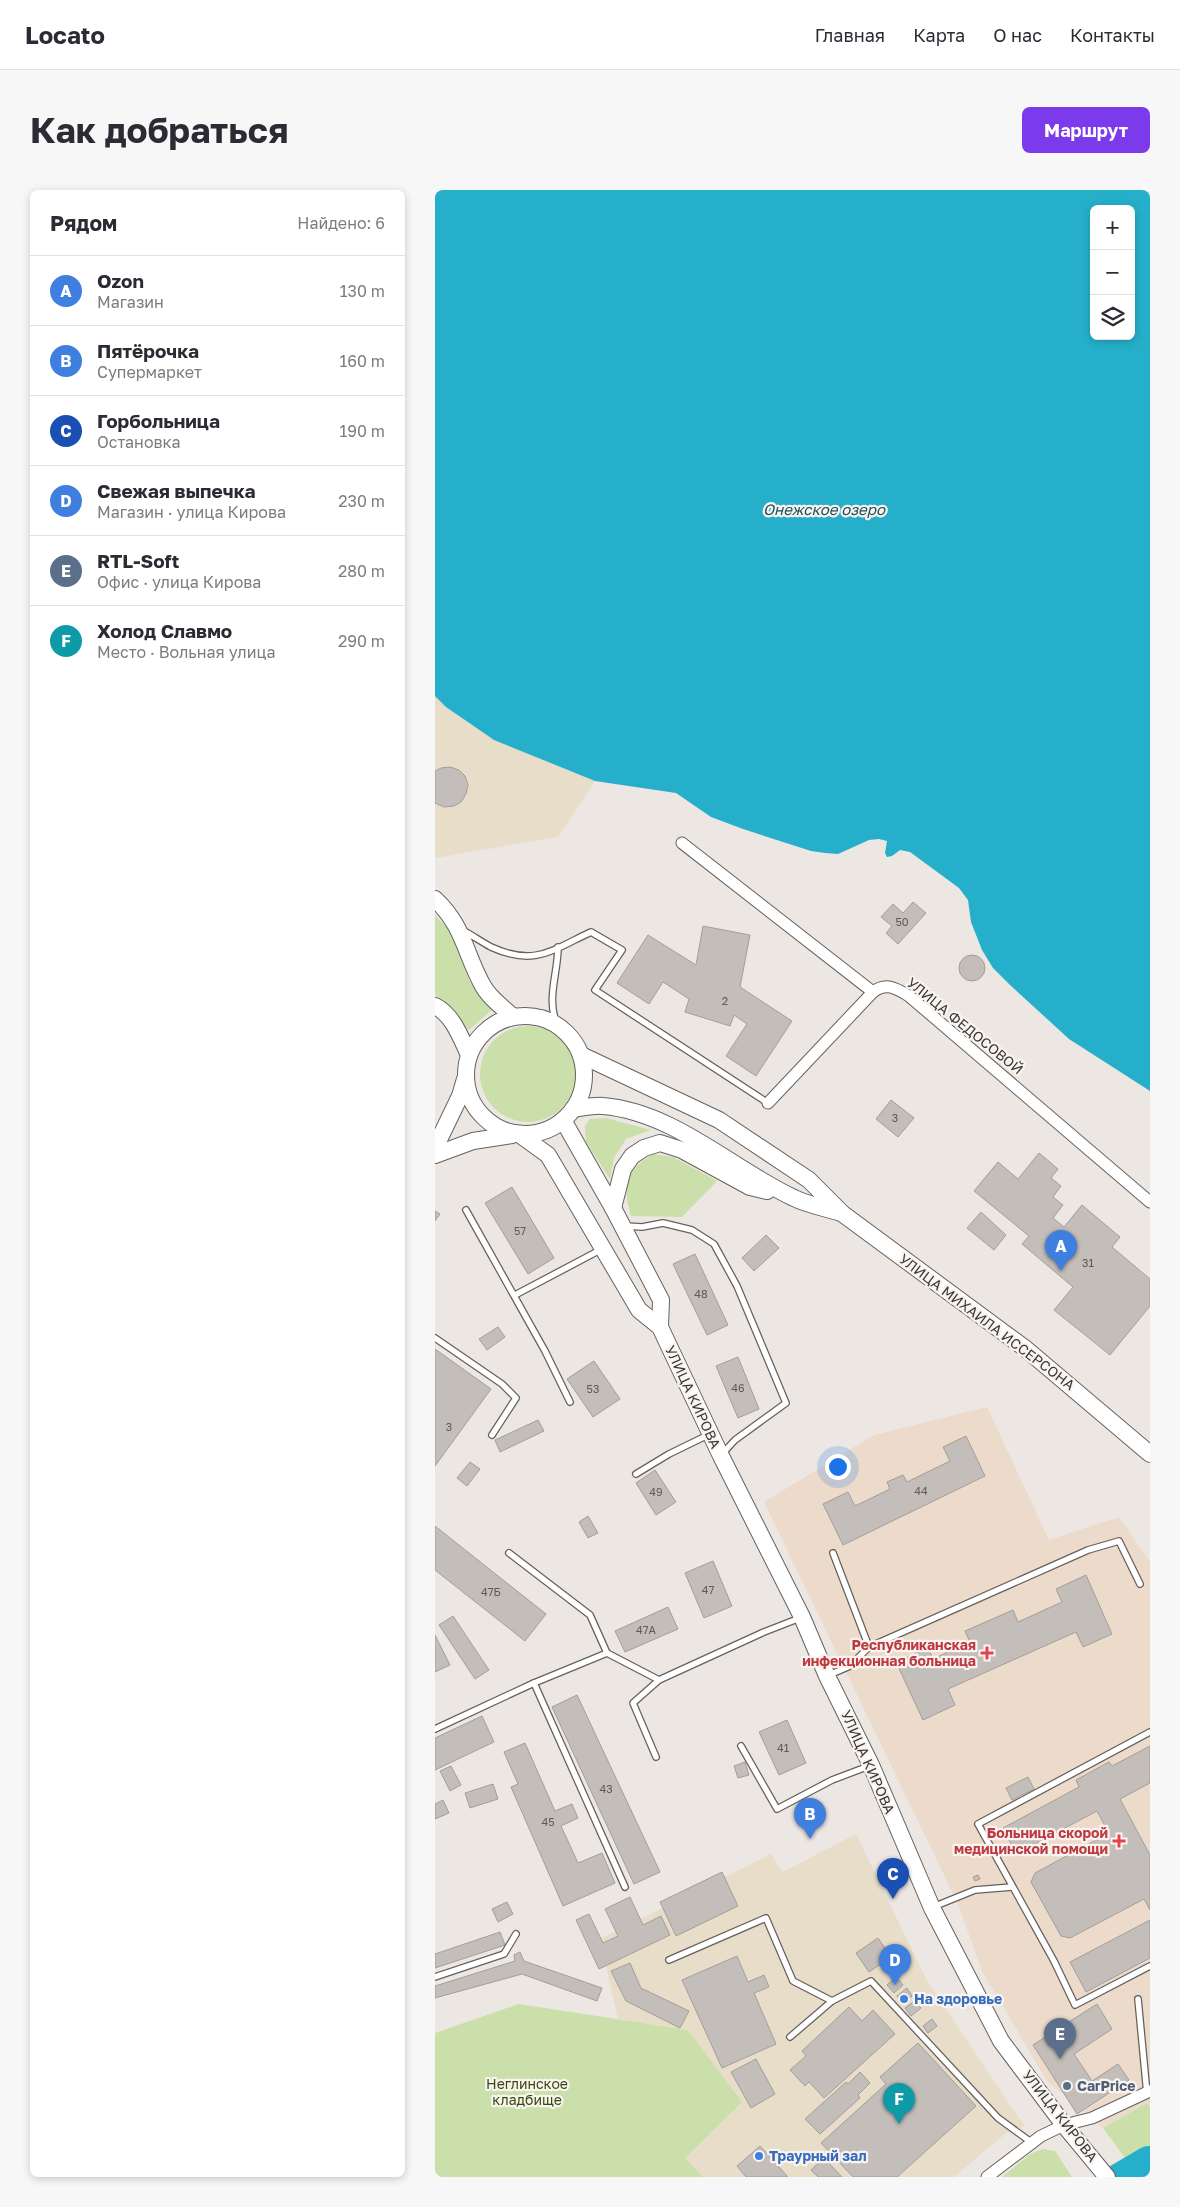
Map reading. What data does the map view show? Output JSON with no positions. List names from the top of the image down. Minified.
{"streets":{"main road":["УЛИЦА МИХАИЛА ИССЕРСОНА","УЛИЦА КИРОВА"],"street":["УЛИЦА ФЕДОСОВОЙ"]},"crossings":[["УЛИЦА МИХАИЛА ИССЕРСОНА","УЛИЦА КИРОВА"]],"water":["Онежское озеро"],"parks":["Неглинское кладбище"],"places":{"health":["Республиканская инфекционная больница","Больница скорой медицинской помощи"],"other":["На здоровье","CarPrice","Траурный зал"]},"house_numbers":["50","2","3","57","31","48","46","53","3","44","49","47","47Б","47А","41","43","45"],"page":{"header":"Locato","nav":["Главная","Карта","О нас","Контакты"],"buttons":"Маршрут","title":"Как добраться","heading":["Рядом","Найдено: 6"],"map_buttons":["+","−"],"list":[{"mark":"A","name":"Ozon","note":"Магазин","value":"130 m"},{"mark":"B","name":"Пятёрочка","note":"Супермаркет","value":"160 m"},{"mark":"C","name":"Горбольница","note":"Остановка","value":"190 m"},{"mark":"D","name":"Свежая выпечка","note":"Магазин · улица Кирова","value":"230 m"},{"mark":"E","name":"RTL-Soft","note":"Офис · улица Кирова","value":"280 m"},{"mark":"F","name":"Холод Славмо","note":"Место · Вольная улица","value":"290 m"}],"pins":["A","B","C","D","E","F"]}}
